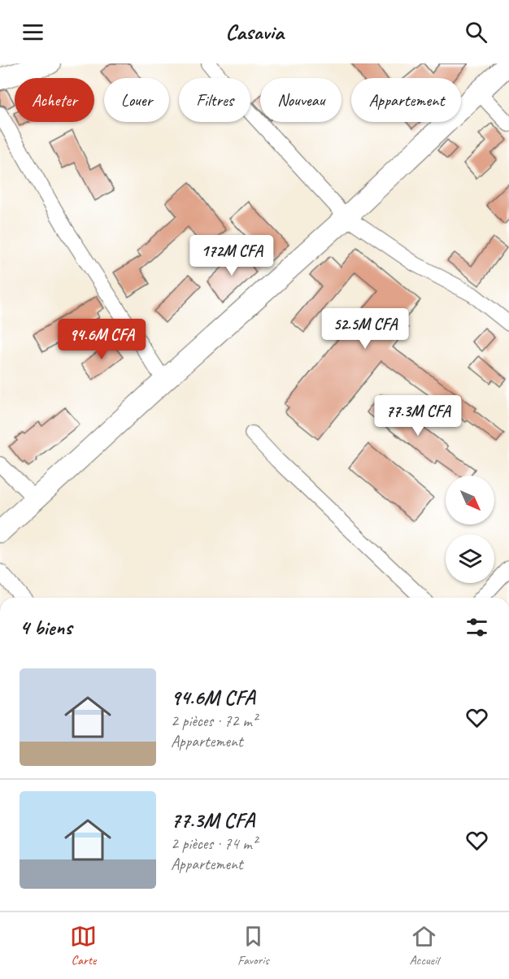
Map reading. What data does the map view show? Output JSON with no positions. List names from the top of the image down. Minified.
{"north":"bottom right","page":{"header":"Casavia","chip":["Acheter","Louer","Filtres","Nouveau","Appartement"],"price":["172M CFA","52.5M CFA","94.6M CFA","77.3M CFA"],"heading":"4 biens","list":[{"name":"94.6M CFA","note":"2 pièces · 72 m² · Appartement"},{"name":"77.3M CFA","note":"2 pièces · 74 m² · Appartement"}],"tabs":["Carte","Favoris","Accueil"]}}
